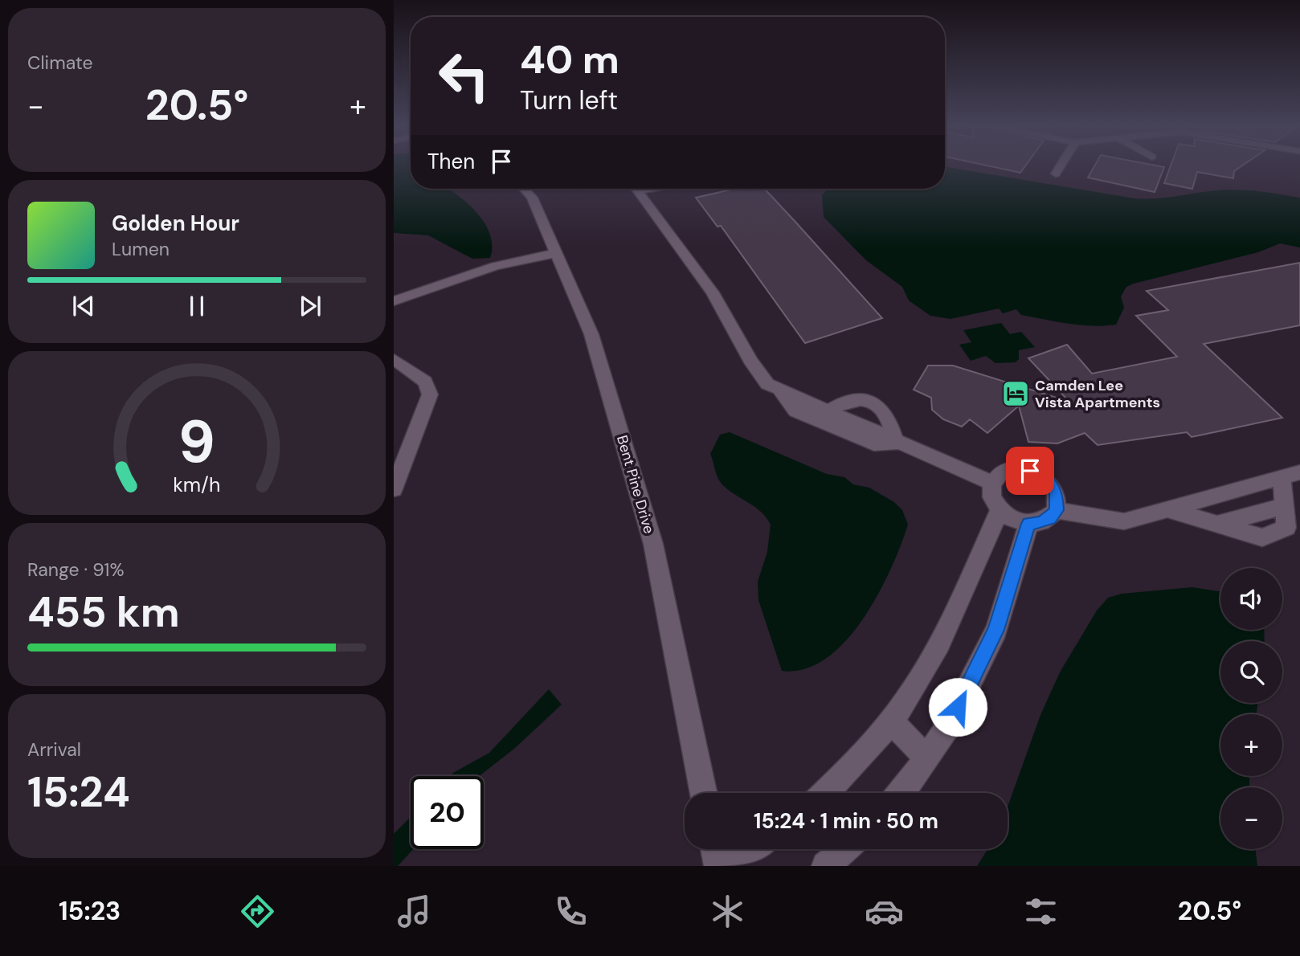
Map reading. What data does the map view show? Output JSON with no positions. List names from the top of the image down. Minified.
{"streets":{"street":["Bent Pine Drive"]},"places":{"hotel":["Camden Lee Vista Apartments"]},"page":{"tile":["Climate",["Range · 91%","455 km"],["Arrival","15:24"]],"turn":["40 m","Turn left"],"heat":["−","20.5°","+"],"then":"Then","song":["Golden Hour","Lumen"],"map_buttons":["+","−"],"limit":"20","trip":"15:24 · 1 min · 50 m","tabs":["15:23","20.5°"],"gauge":["9","km/h"]}}
